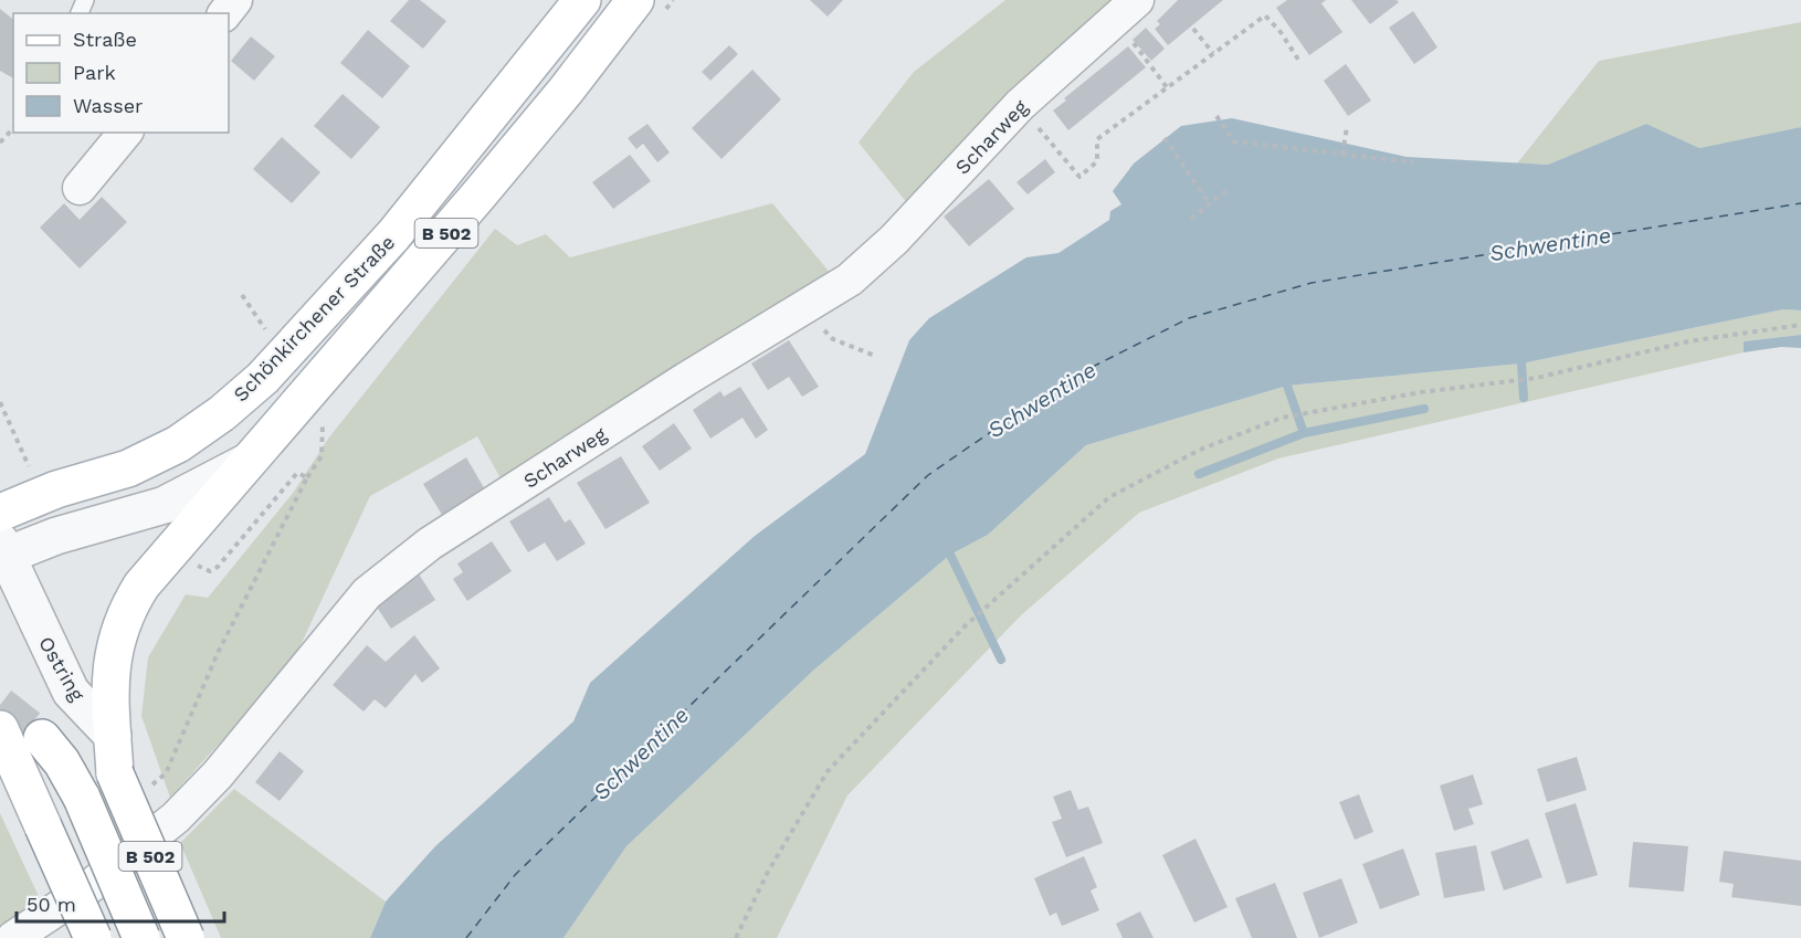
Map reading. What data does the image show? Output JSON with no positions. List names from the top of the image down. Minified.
{"streets":{"main road":["B 502","Schönkirchener Straße"],"street":["Scharweg","Ostring"]},"crossings":[["B 502","Schönkirchener Straße"],["B 502","Ostring"],["Schönkirchener Straße","Ostring"]],"water":["Schwentine"],"legend":["Straße","Park","Wasser"],"scale_bar":"50 m"}
